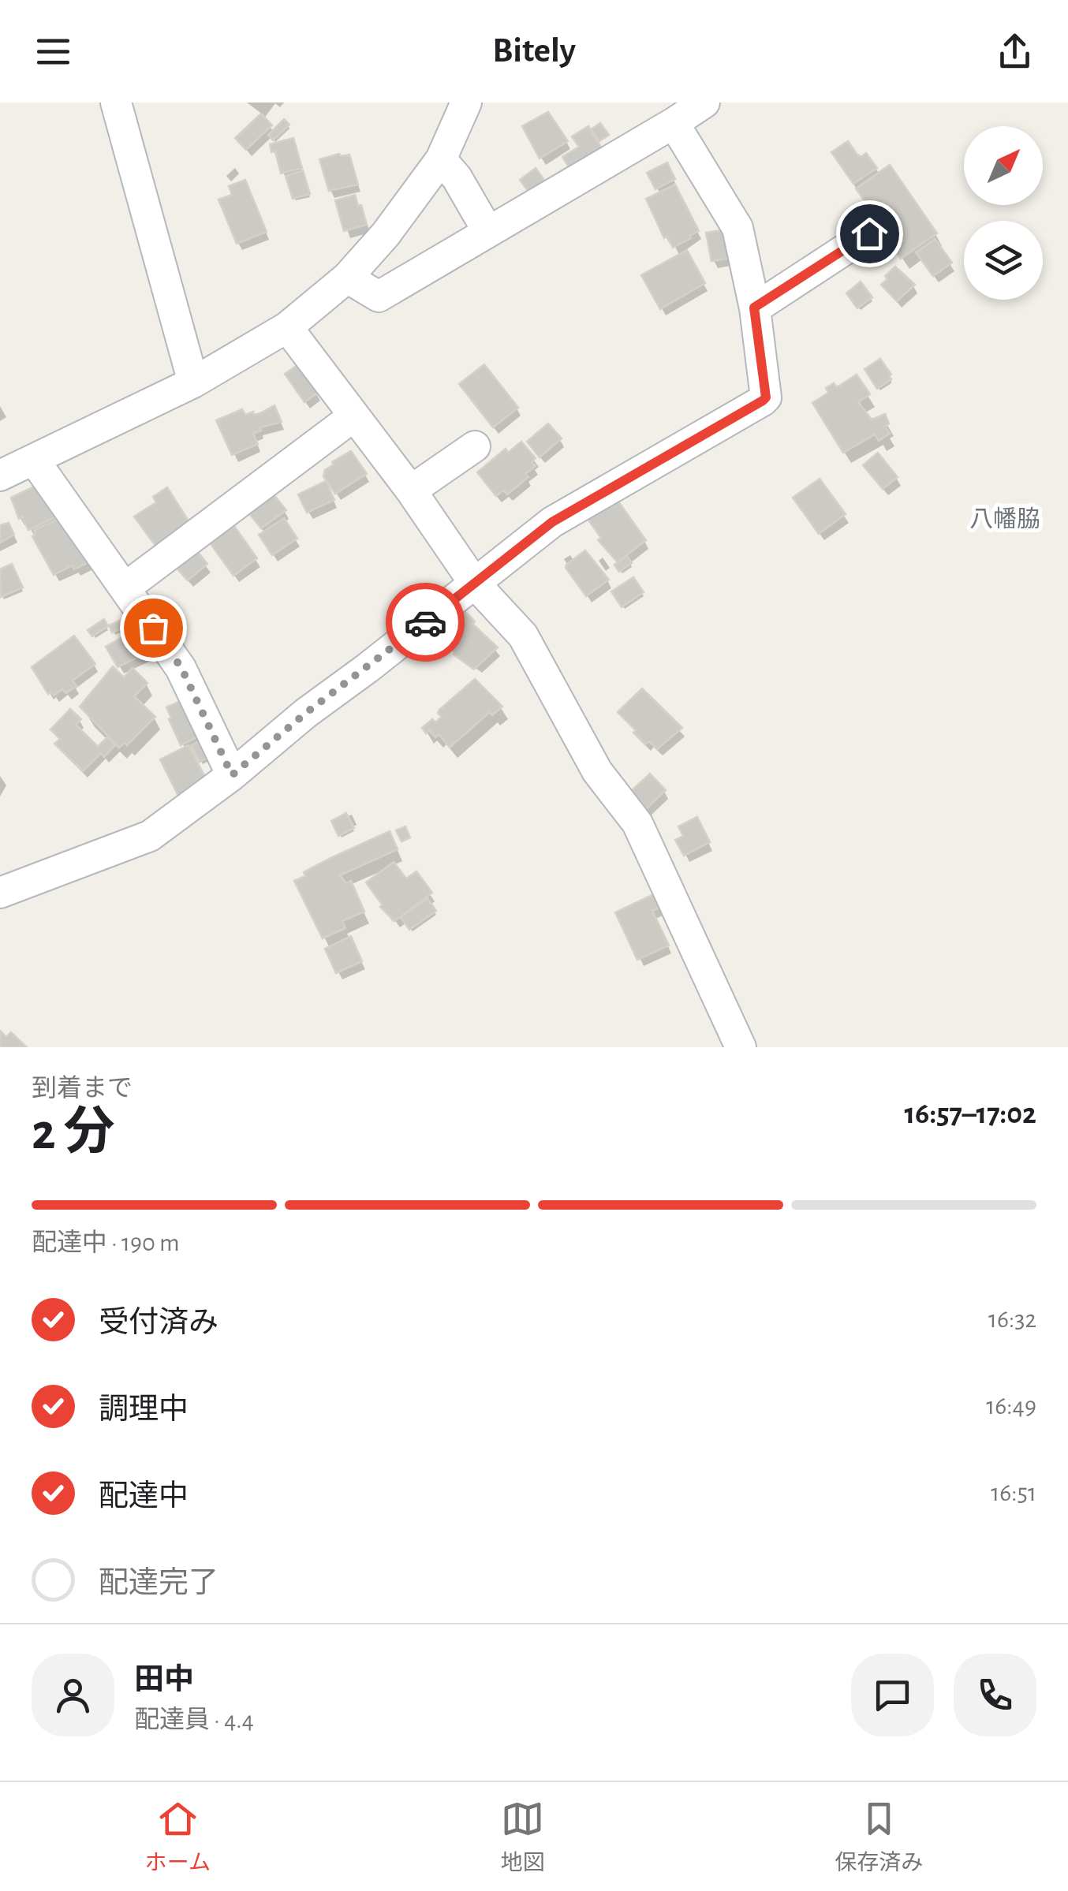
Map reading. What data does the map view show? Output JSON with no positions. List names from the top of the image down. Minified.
{"districts":["八幡脇"],"north":"top right","page":{"header":"Bitely","heading":["2 分","到着まで","16:57–17:02"],"panel":["田中","配達員 · 4.4"],"bar":"配達中 · 190 m","list":[["受付済み","16:32"],["調理中","16:49"],["配達中","16:51"],"配達完了"],"tabs":["ホーム","地図","保存済み"]}}
